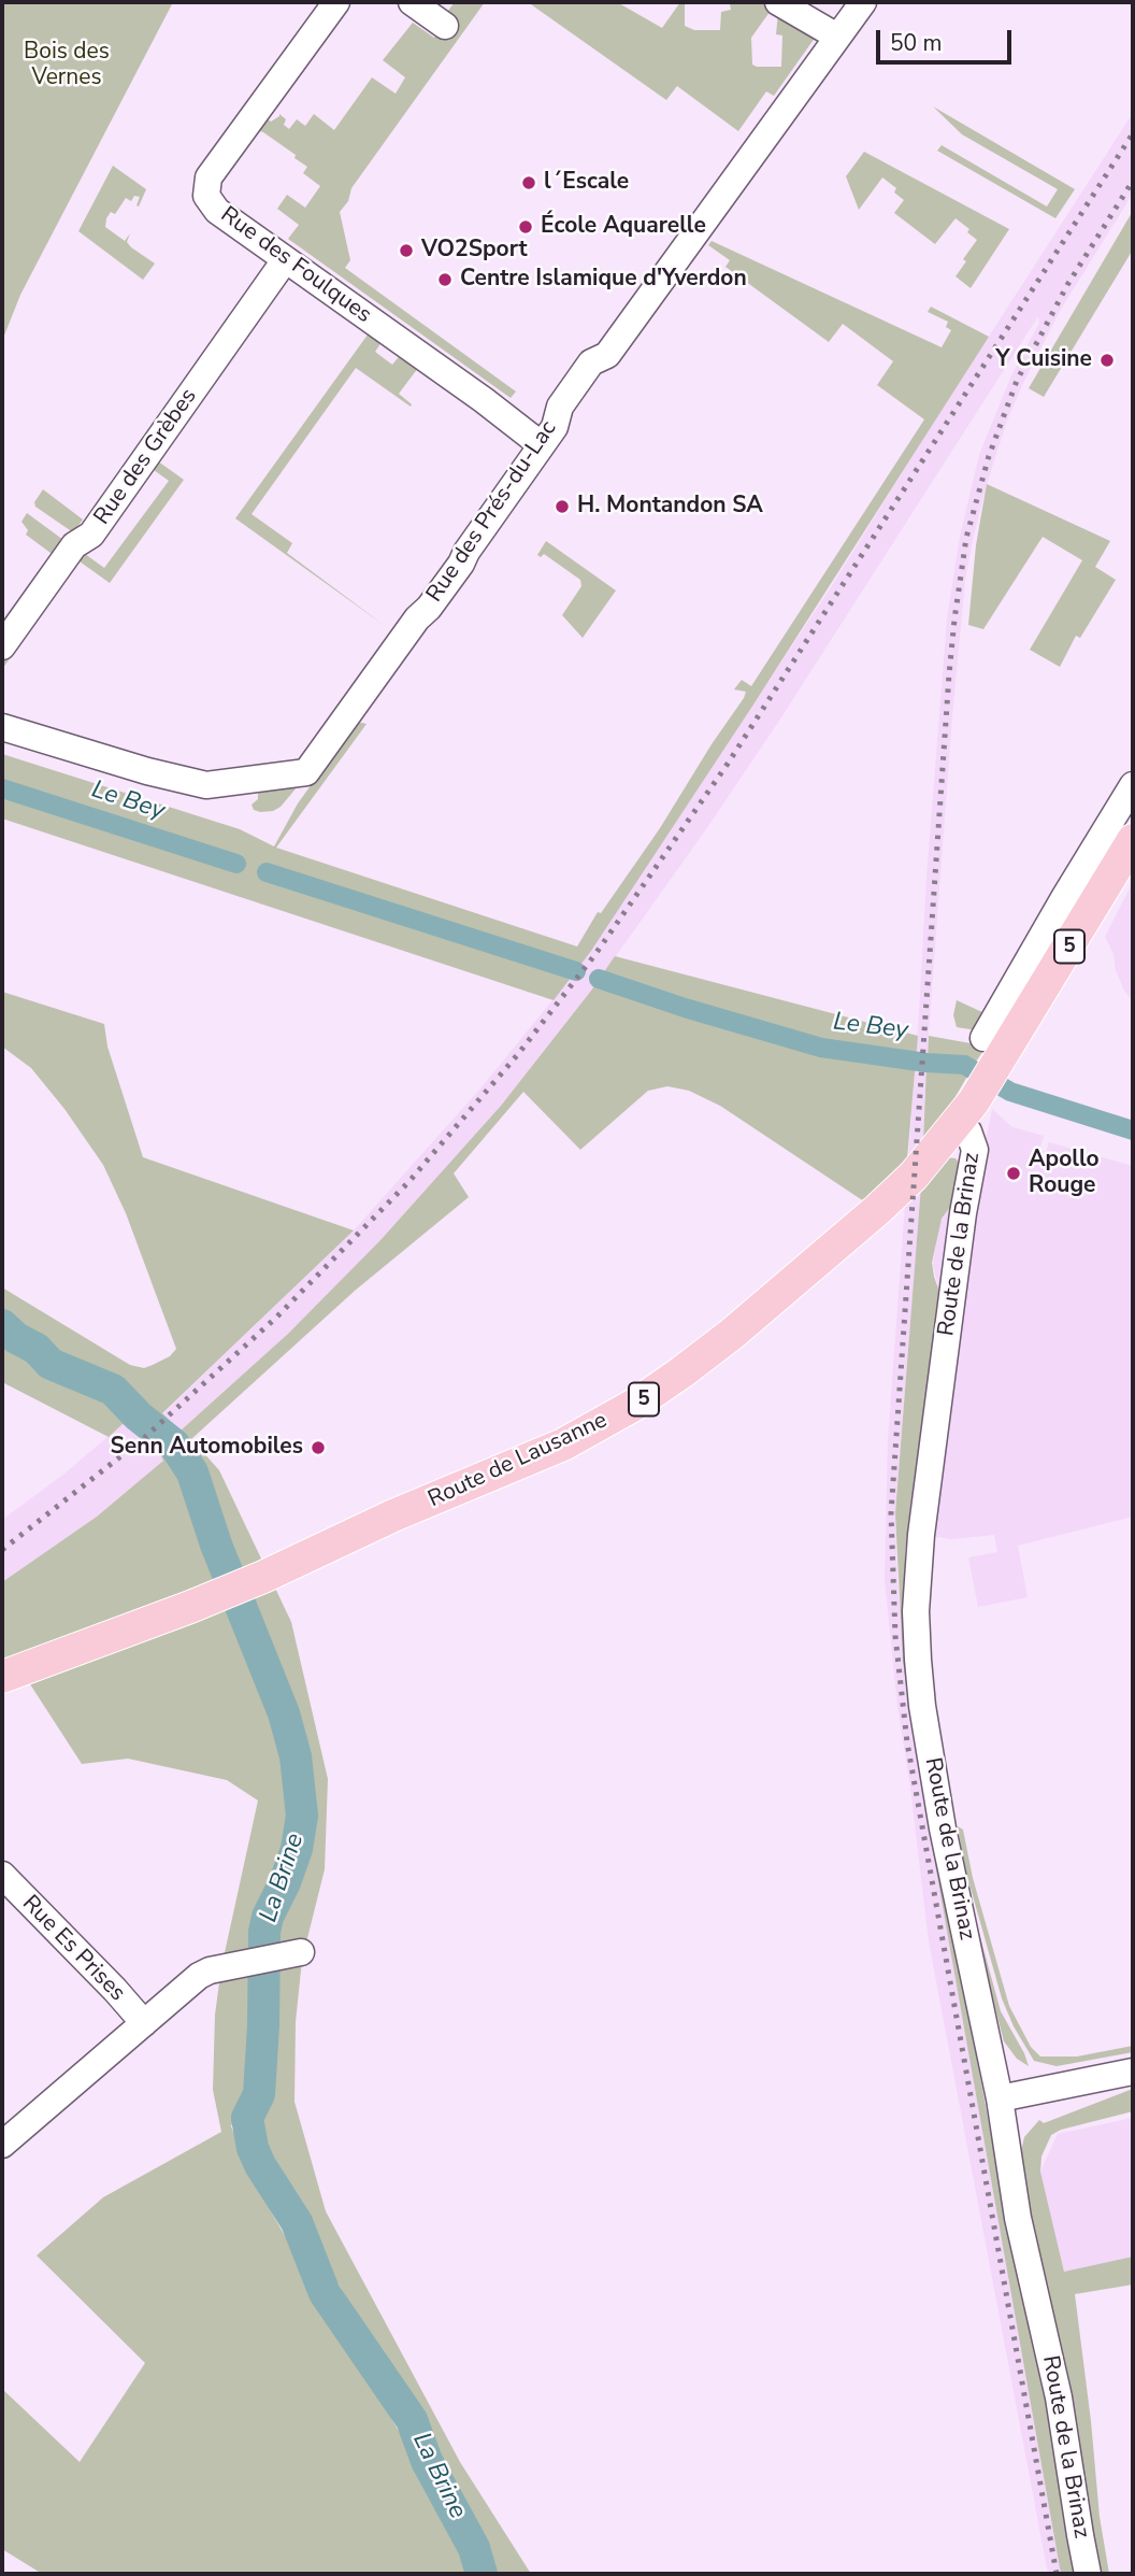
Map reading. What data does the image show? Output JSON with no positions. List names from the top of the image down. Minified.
{"streets":{"main road":["5","Route de Lausanne"],"street":["Rue des Foulques","Rue des Grèbes","Rue des Prés-du-Lac","Route de la Brinaz","Rue Es Prises"]},"crossings":[["Rue des Foulques","Rue des Grèbes"],["Rue des Foulques","Rue des Prés-du-Lac"],["5","Route de la Brinaz"],["5","Route de Lausanne"],["Route de la Brinaz","Route de Lausanne"]],"water":["Le Bey","La Brine"],"parks":["Bois des Vernes"],"places":["l´Escale","École Aquarelle","VO2Sport","Centre Islamique d'Yverdon","Y Cuisine","H. Montandon SA","Apollo Rouge","Senn Automobiles"],"scale_bar":"50 m"}
